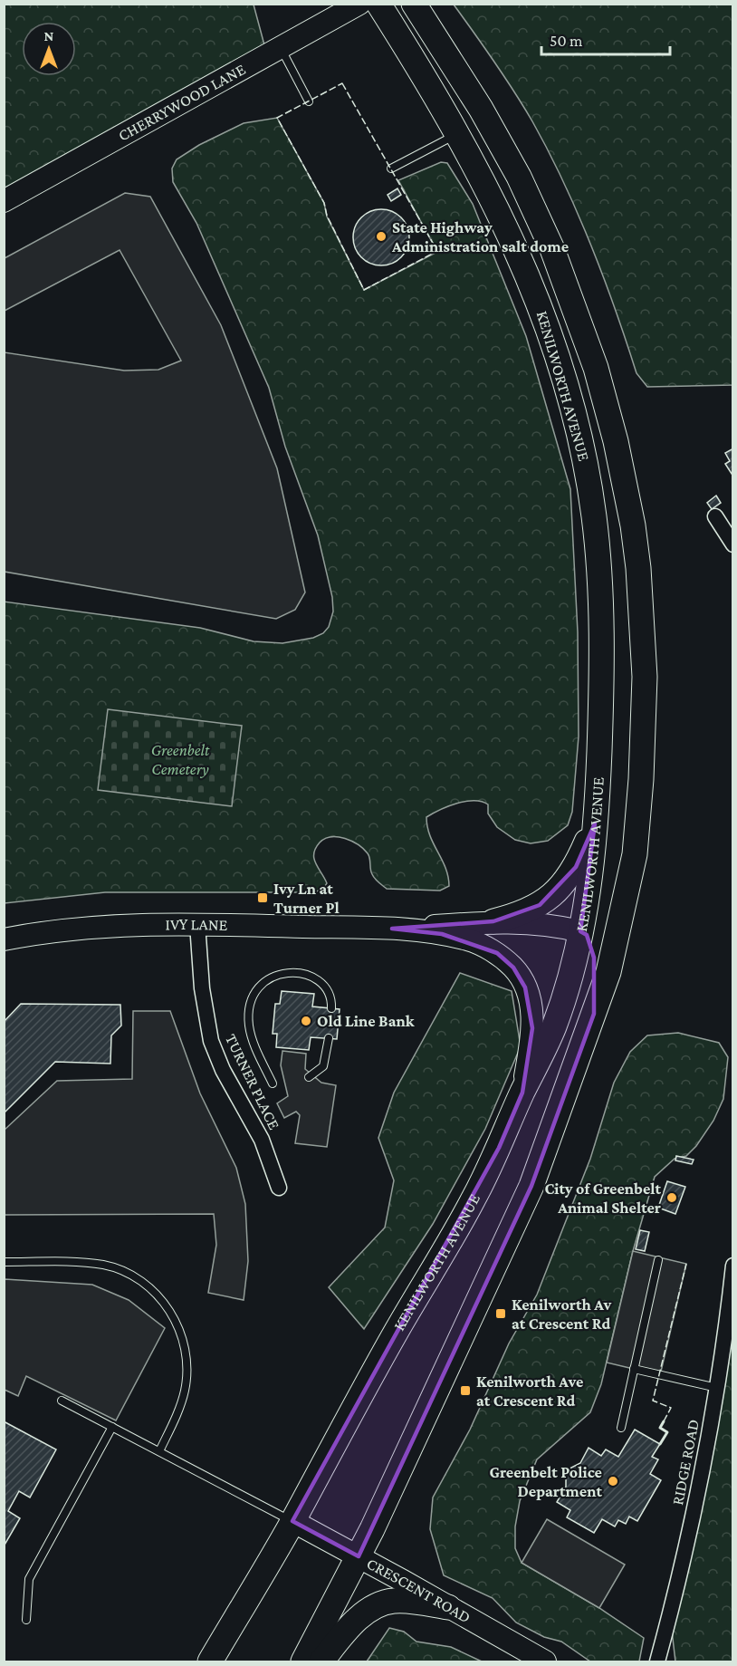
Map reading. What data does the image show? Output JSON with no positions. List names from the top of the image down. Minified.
{"streets":{"main road":["KENILWORTH AVENUE"],"street":["CHERRYWOOD LANE","IVY LANE","TURNER PLACE","RIDGE ROAD","CRESCENT ROAD"]},"crossings":[["KENILWORTH AVENUE","IVY LANE"],["KENILWORTH AVENUE","CRESCENT ROAD"],["IVY LANE","TURNER PLACE"]],"parks":["Greenbelt Cemetery"],"places":{"other":["State Highway Administration salt dome","Old Line Bank","City of Greenbelt Animal Shelter","Greenbelt Police Department"],"transit":["Ivy Ln at Turner Pl","Kenilworth Av at Crescent Rd","Kenilworth Ave at Crescent Rd"]},"scale_bar":"50 m","north":"top"}
